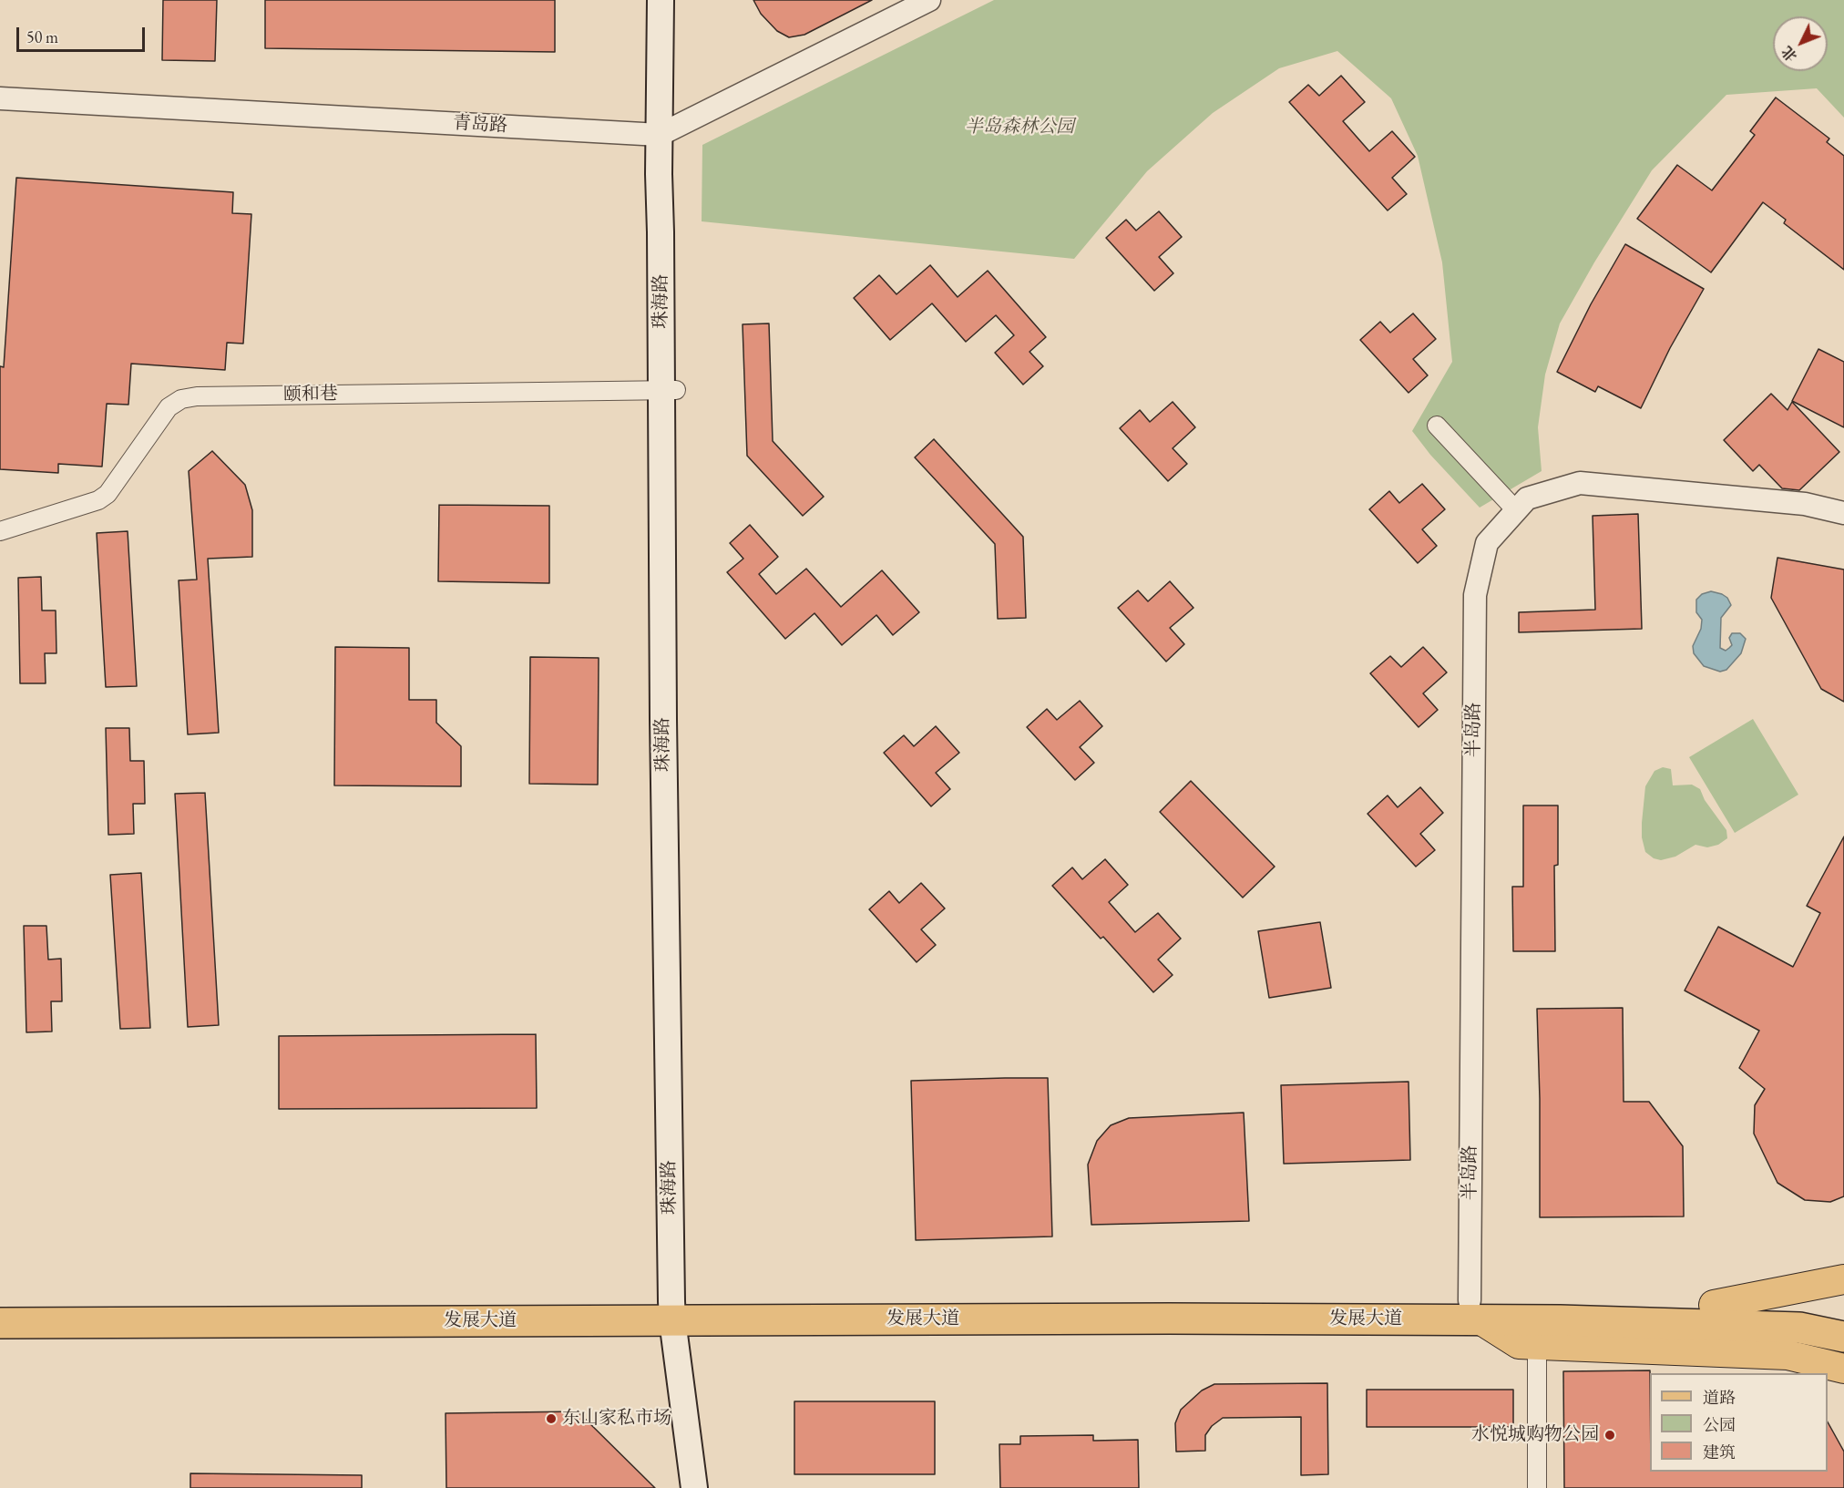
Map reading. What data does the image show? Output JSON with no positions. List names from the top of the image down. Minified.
{"streets":{"highway":["发展大道"],"main road":["珠海路"],"street":["青岛路","颐和巷","半岛路"]},"crossings":[["青岛路","珠海路"],["珠海路","颐和巷"],["珠海路","发展大道"],["半岛路","发展大道"]],"parks":["半岛森林公园"],"places":["东山家私市场","水悦城购物公园"],"legend":["道路","公园","建筑"],"scale_bar":"50 m","north":"bottom left"}
